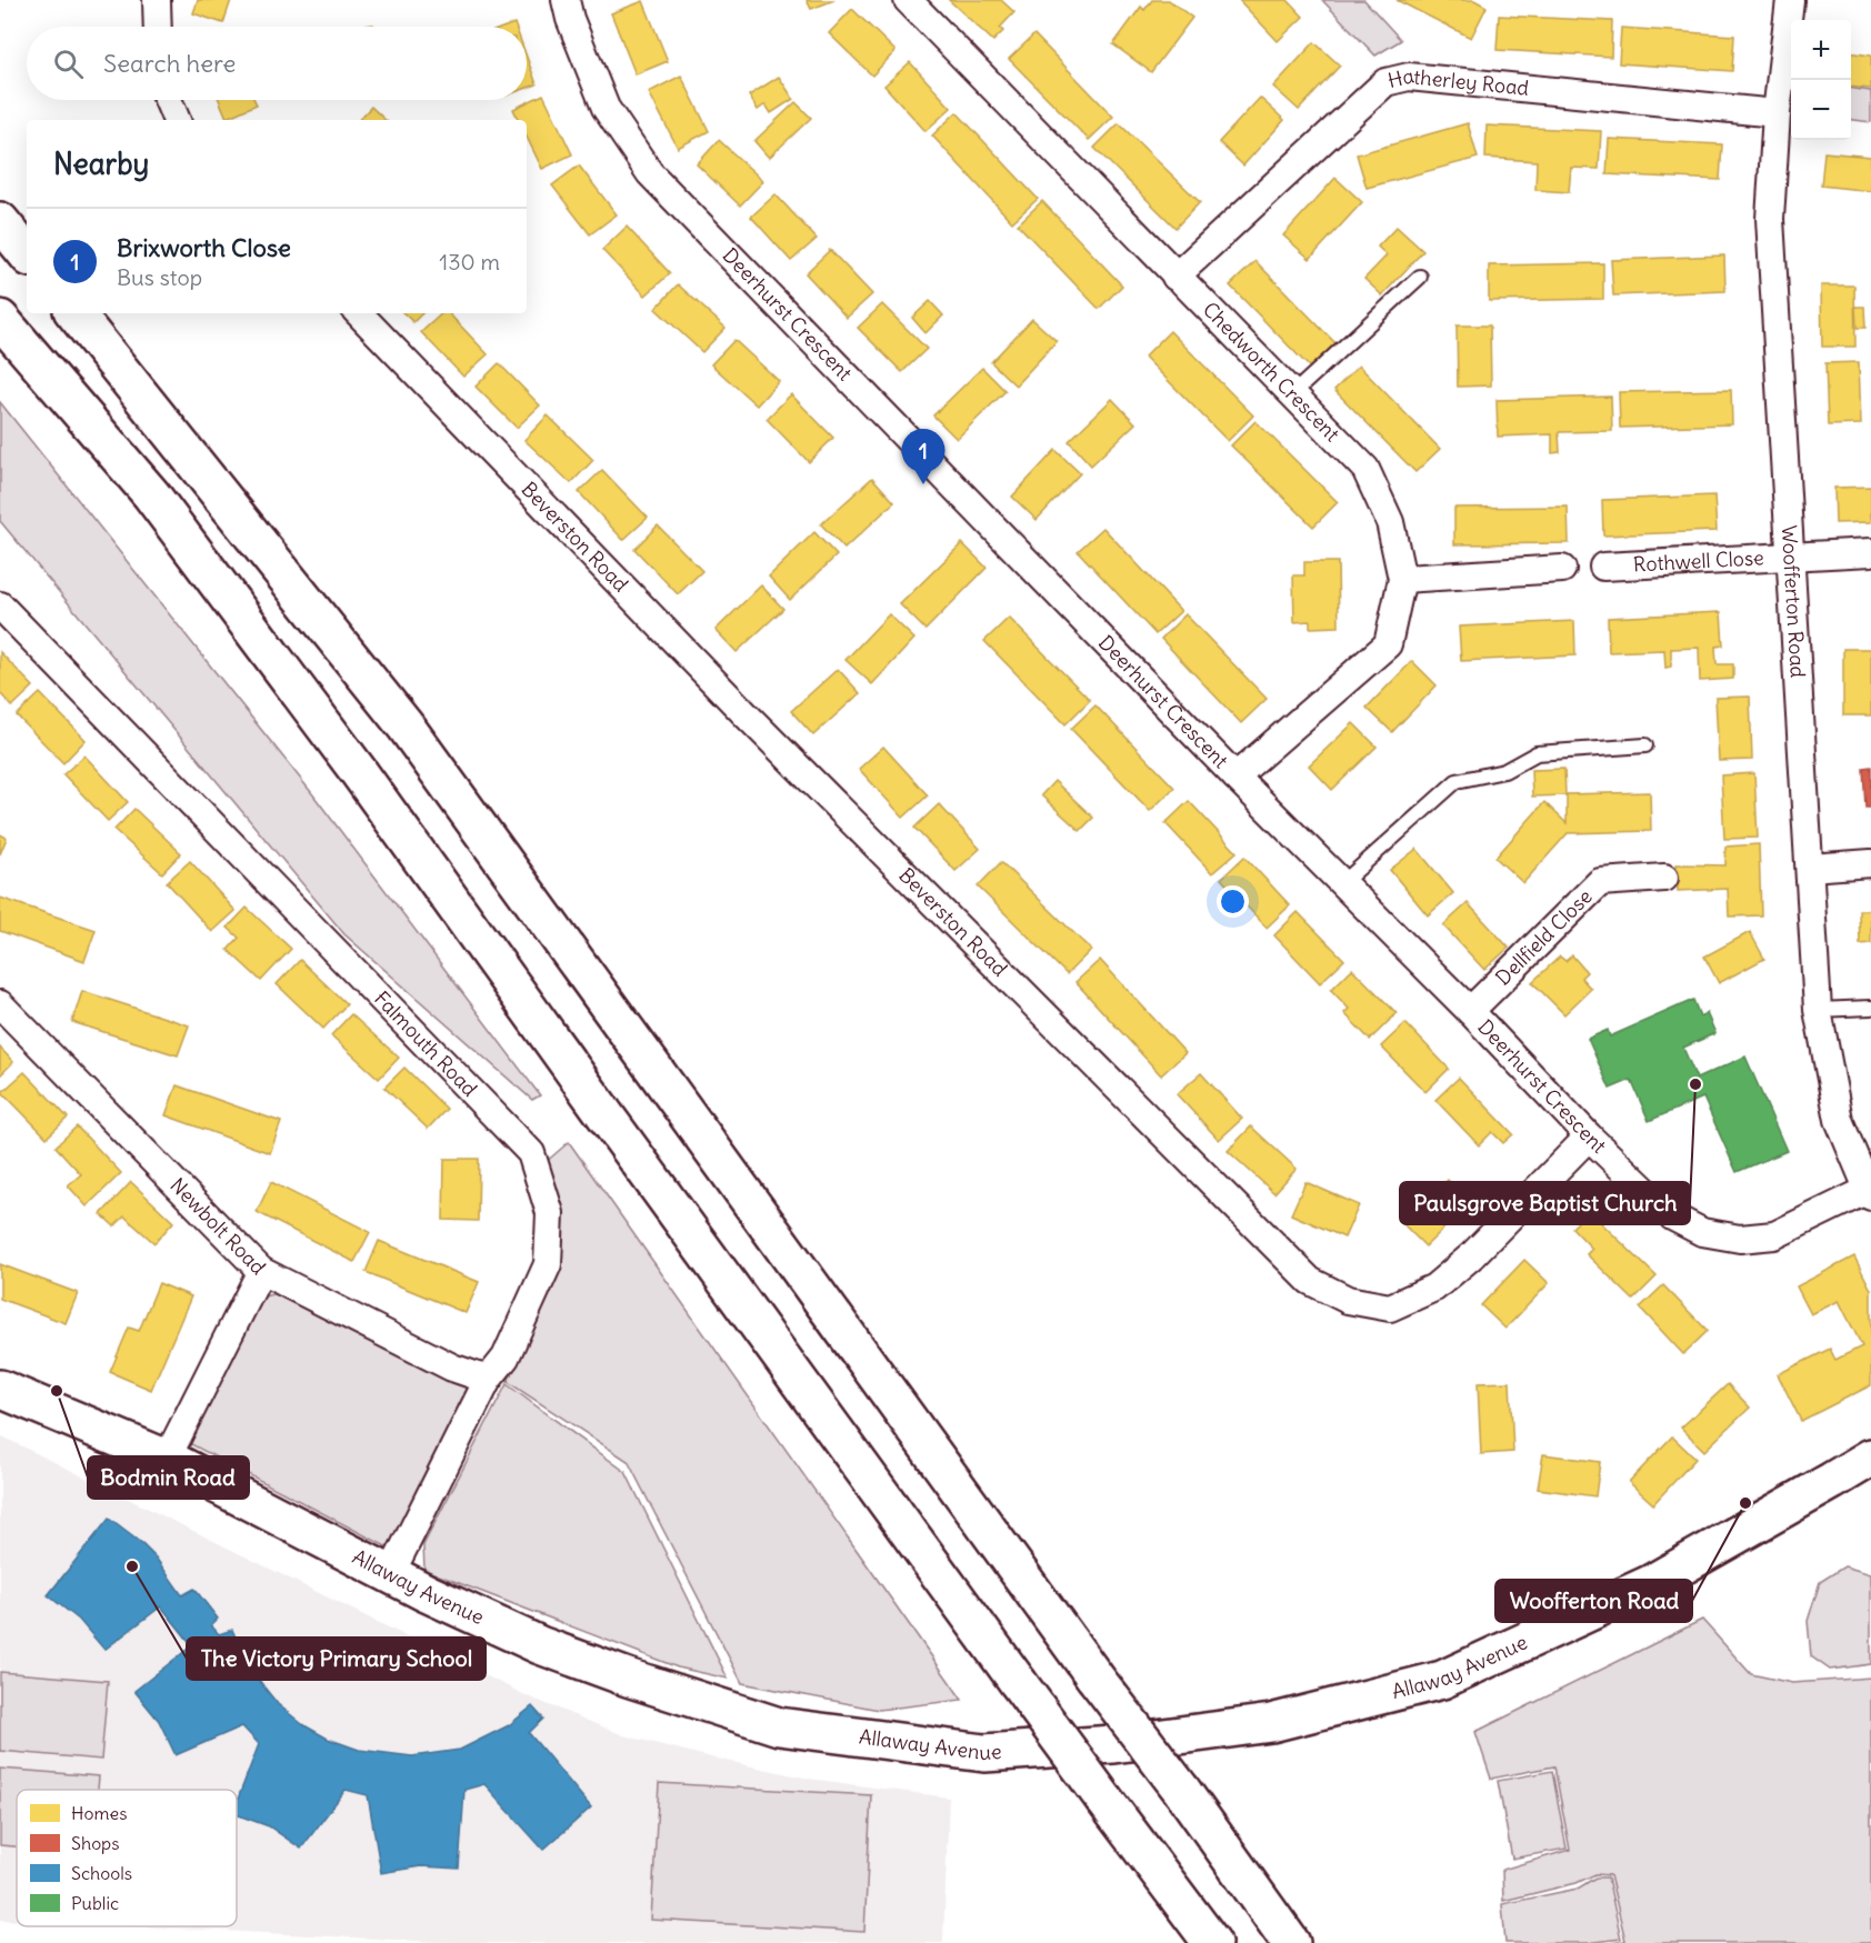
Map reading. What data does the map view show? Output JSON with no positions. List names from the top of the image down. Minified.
{"streets":{"main road":["Allaway Avenue"],"street":["Hatherley Road","Deerhurst Crescent","Chedworth Crescent","Beverston Road","Rothwell Close","Woofferton Road","Dellfield Close","Falmouth Road","Newbolt Road"]},"crossings":[["Hatherley Road","Chedworth Crescent"],["Hatherley Road","Woofferton Road"],["Deerhurst Crescent","Chedworth Crescent"],["Deerhurst Crescent","Beverston Road"],["Deerhurst Crescent","Woofferton Road"],["Deerhurst Crescent","Dellfield Close"],["Rothwell Close","Woofferton Road"],["Falmouth Road","Newbolt Road"],["Falmouth Road","Allaway Avenue"]],"places":["Paulsgrove Baptist Church","Bodmin Road","Woofferton Road","The Victory Primary School"],"legend":["Homes","Shops","Schools","Public"],"page":{"map_buttons":["+","−"],"search":"Search here","heading":"Nearby","list":[{"mark":"1","name":"Brixworth Close","note":"Bus stop","value":"130 m"}],"pins":"1"}}
